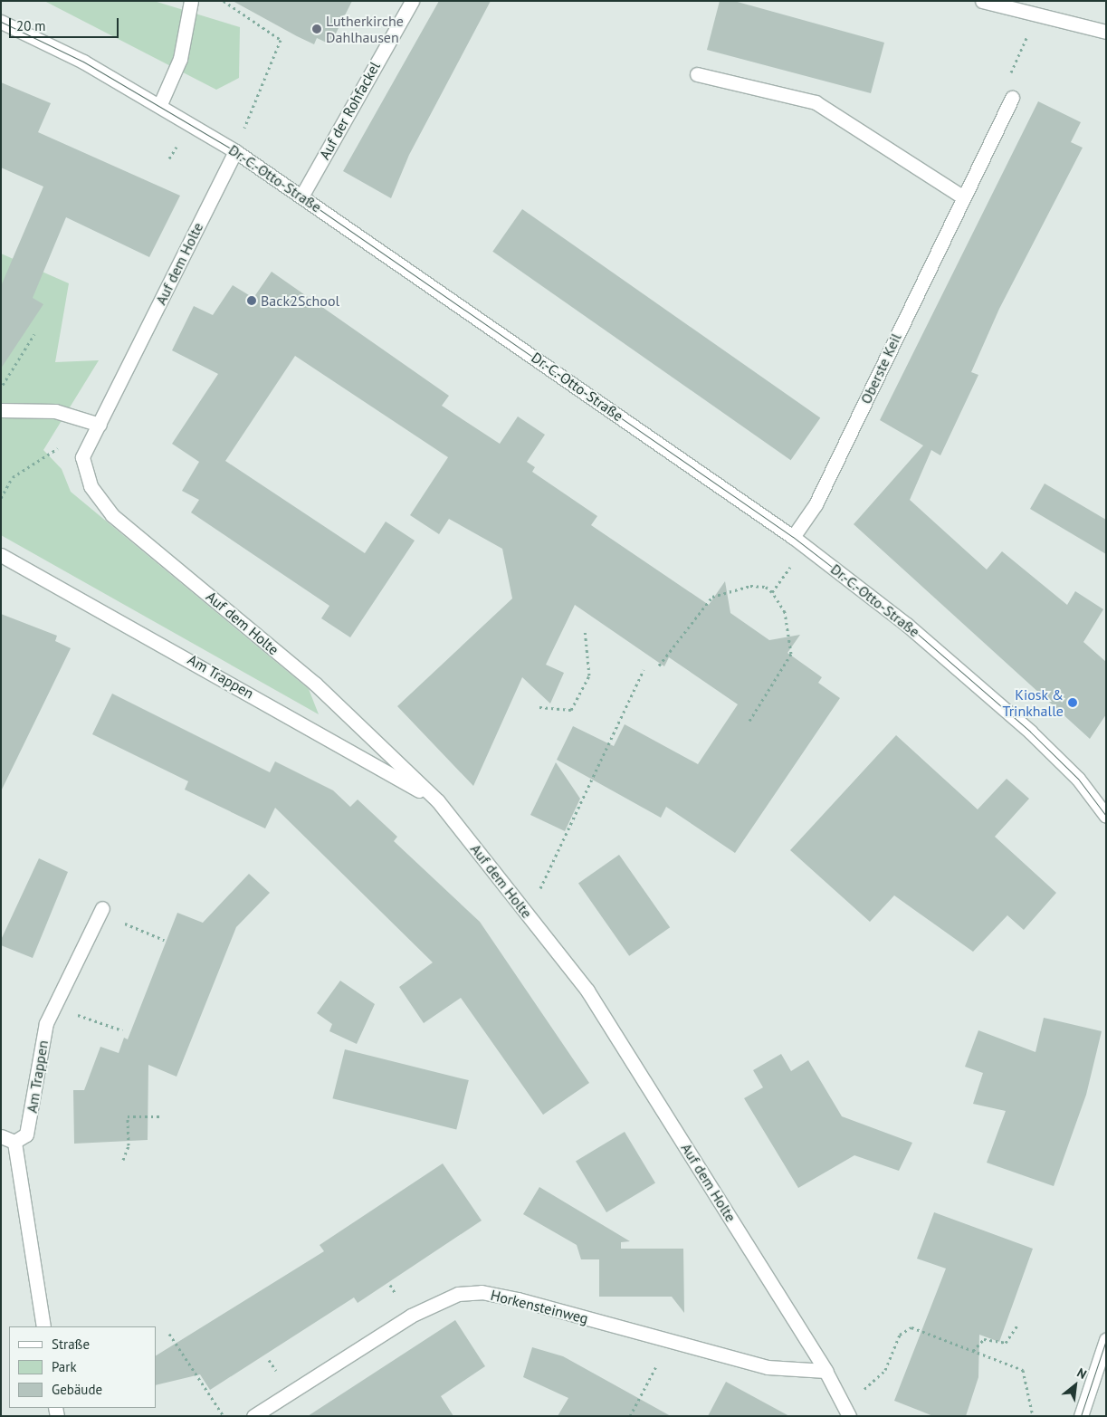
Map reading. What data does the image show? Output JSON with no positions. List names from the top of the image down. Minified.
{"streets":{"street":["Auf der Rohfackel","Dr.-C.-Otto-Straße","Auf dem Holte","Oberste Keil","Am Trappen","Horkensteinweg"]},"crossings":[["Auf der Rohfackel","Dr.-C.-Otto-Straße"],["Dr.-C.-Otto-Straße","Auf dem Holte"],["Dr.-C.-Otto-Straße","Oberste Keil"],["Auf dem Holte","Am Trappen"],["Auf dem Holte","Horkensteinweg"]],"places":["Lutherkirche Dahlhausen","Back2School","Kiosk & Trinkhalle"],"legend":["Straße","Park","Gebäude"],"scale_bar":"20 m","north":"top right"}
